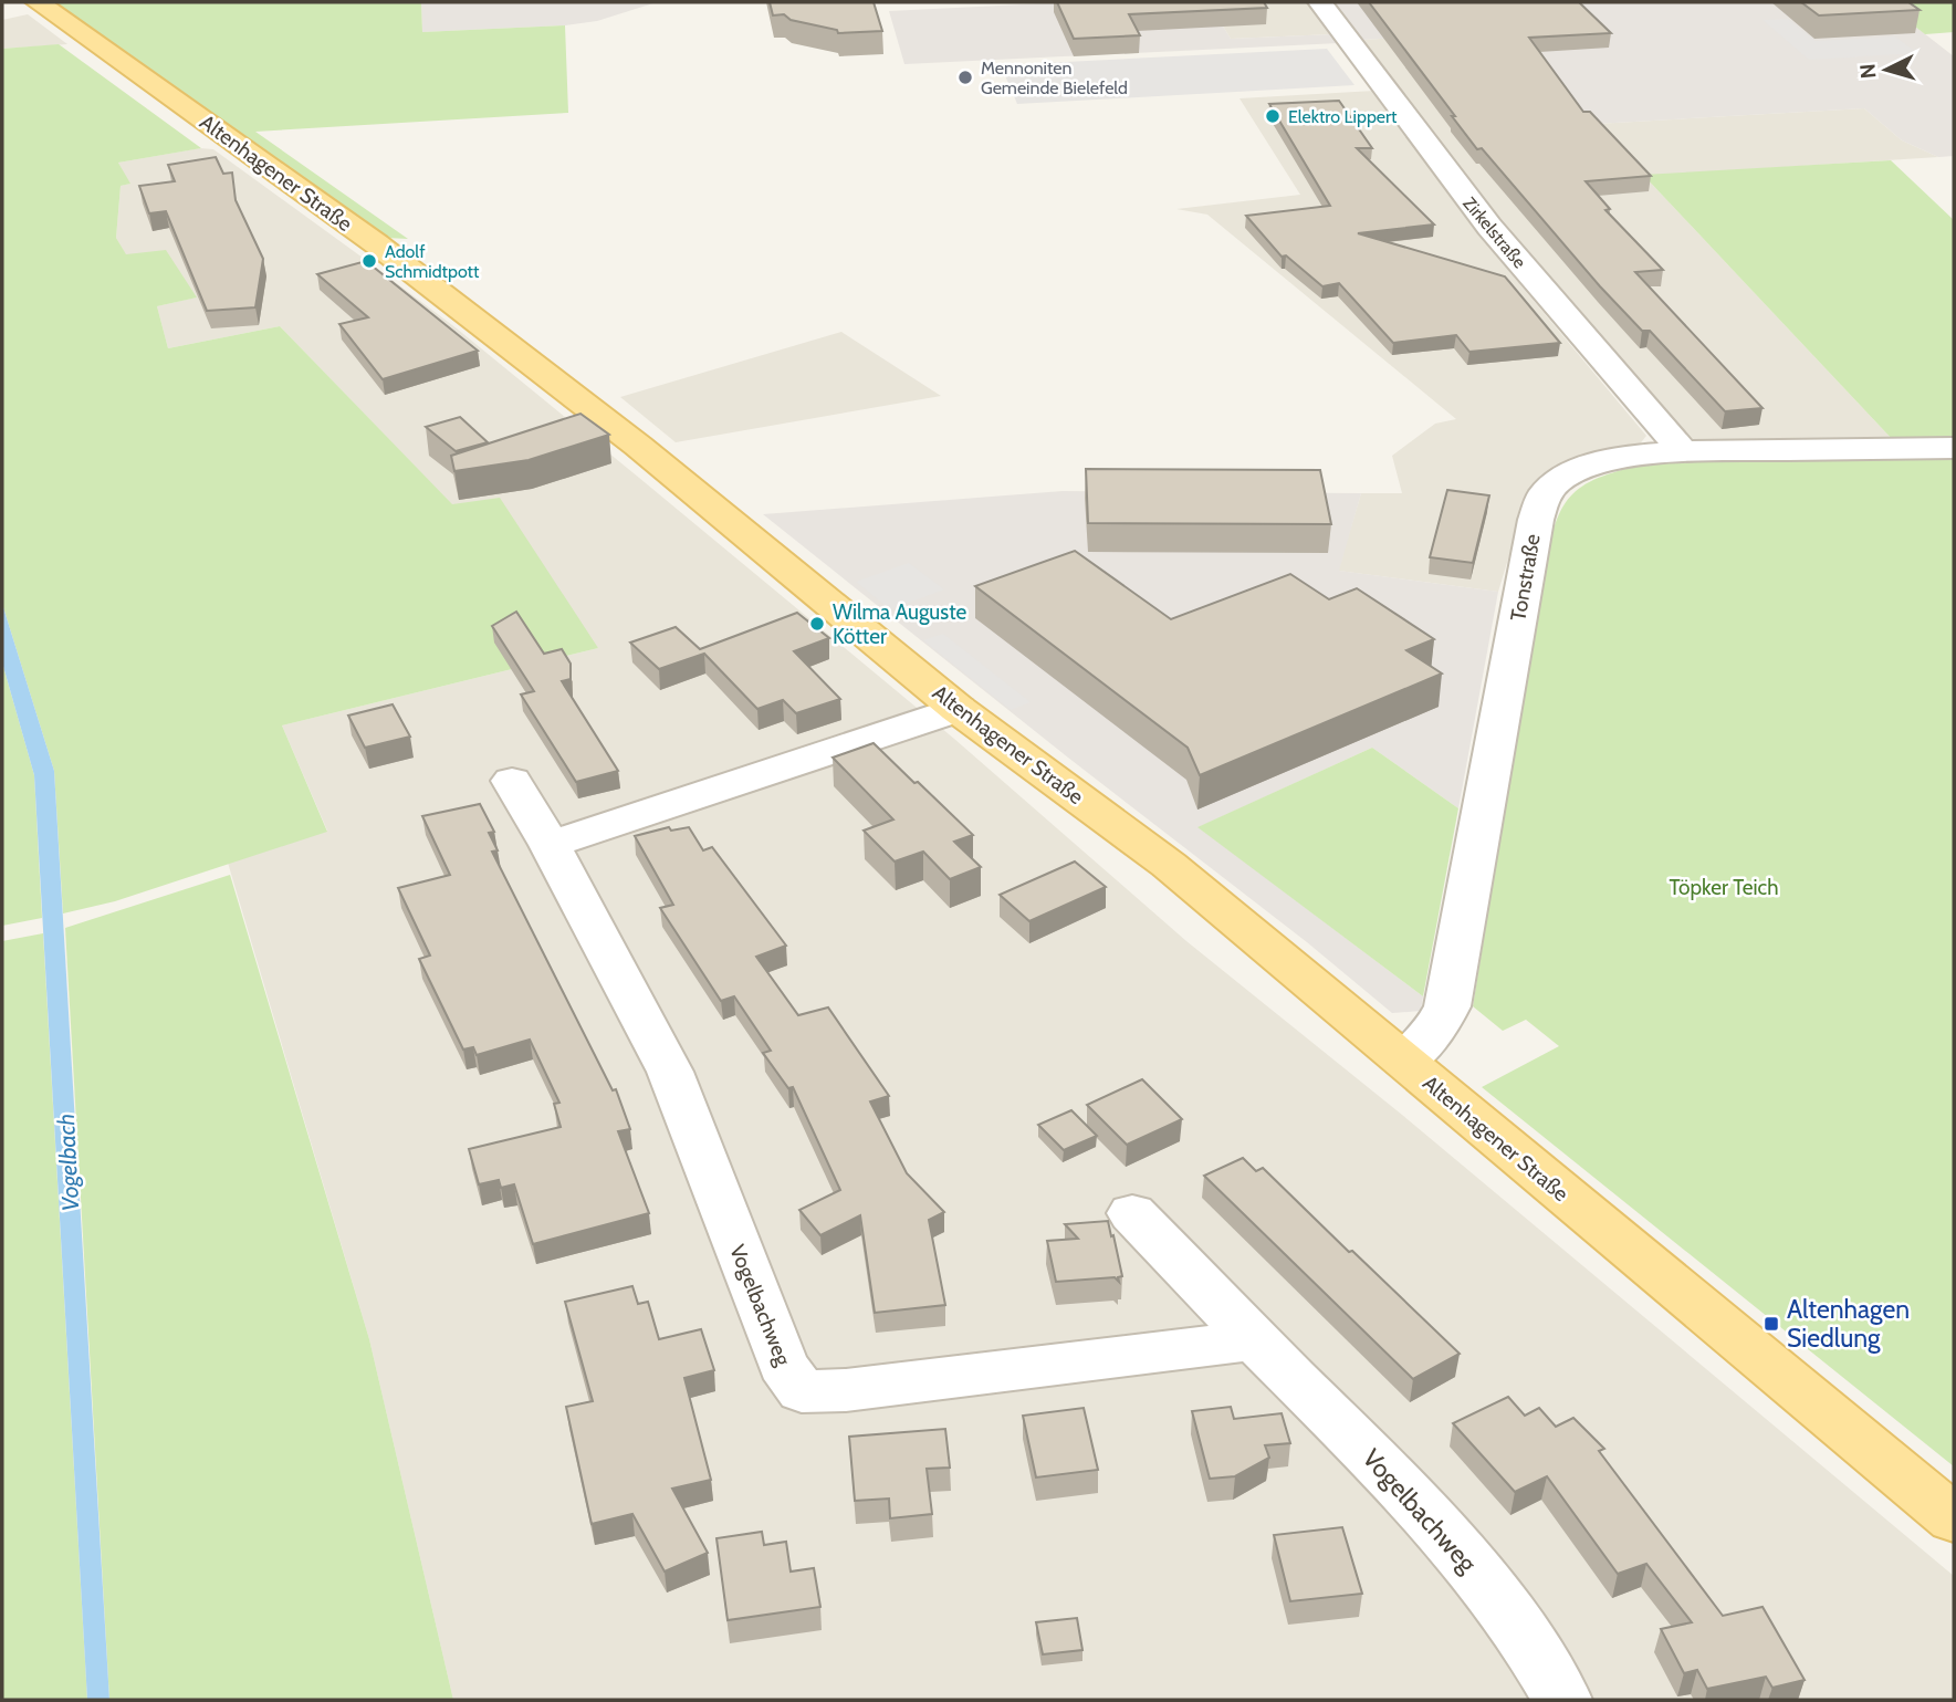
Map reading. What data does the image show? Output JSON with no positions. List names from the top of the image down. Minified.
{"streets":{"main road":["Altenhagener Straße"],"street":["Zirkelstraße","Tonstraße","Vogelbachweg"]},"crossings":[["Altenhagener Straße","Tonstraße"],["Zirkelstraße","Tonstraße"]],"water":["Vogelbach"],"parks":["Töpker Teich"],"places":{"other":["Mennoniten Gemeinde Bielefeld","Elektro Lippert","Adolf Schmidtpott","Wilma Auguste Kötter"],"transit":["Altenhagen Siedlung"]},"north":"left"}
